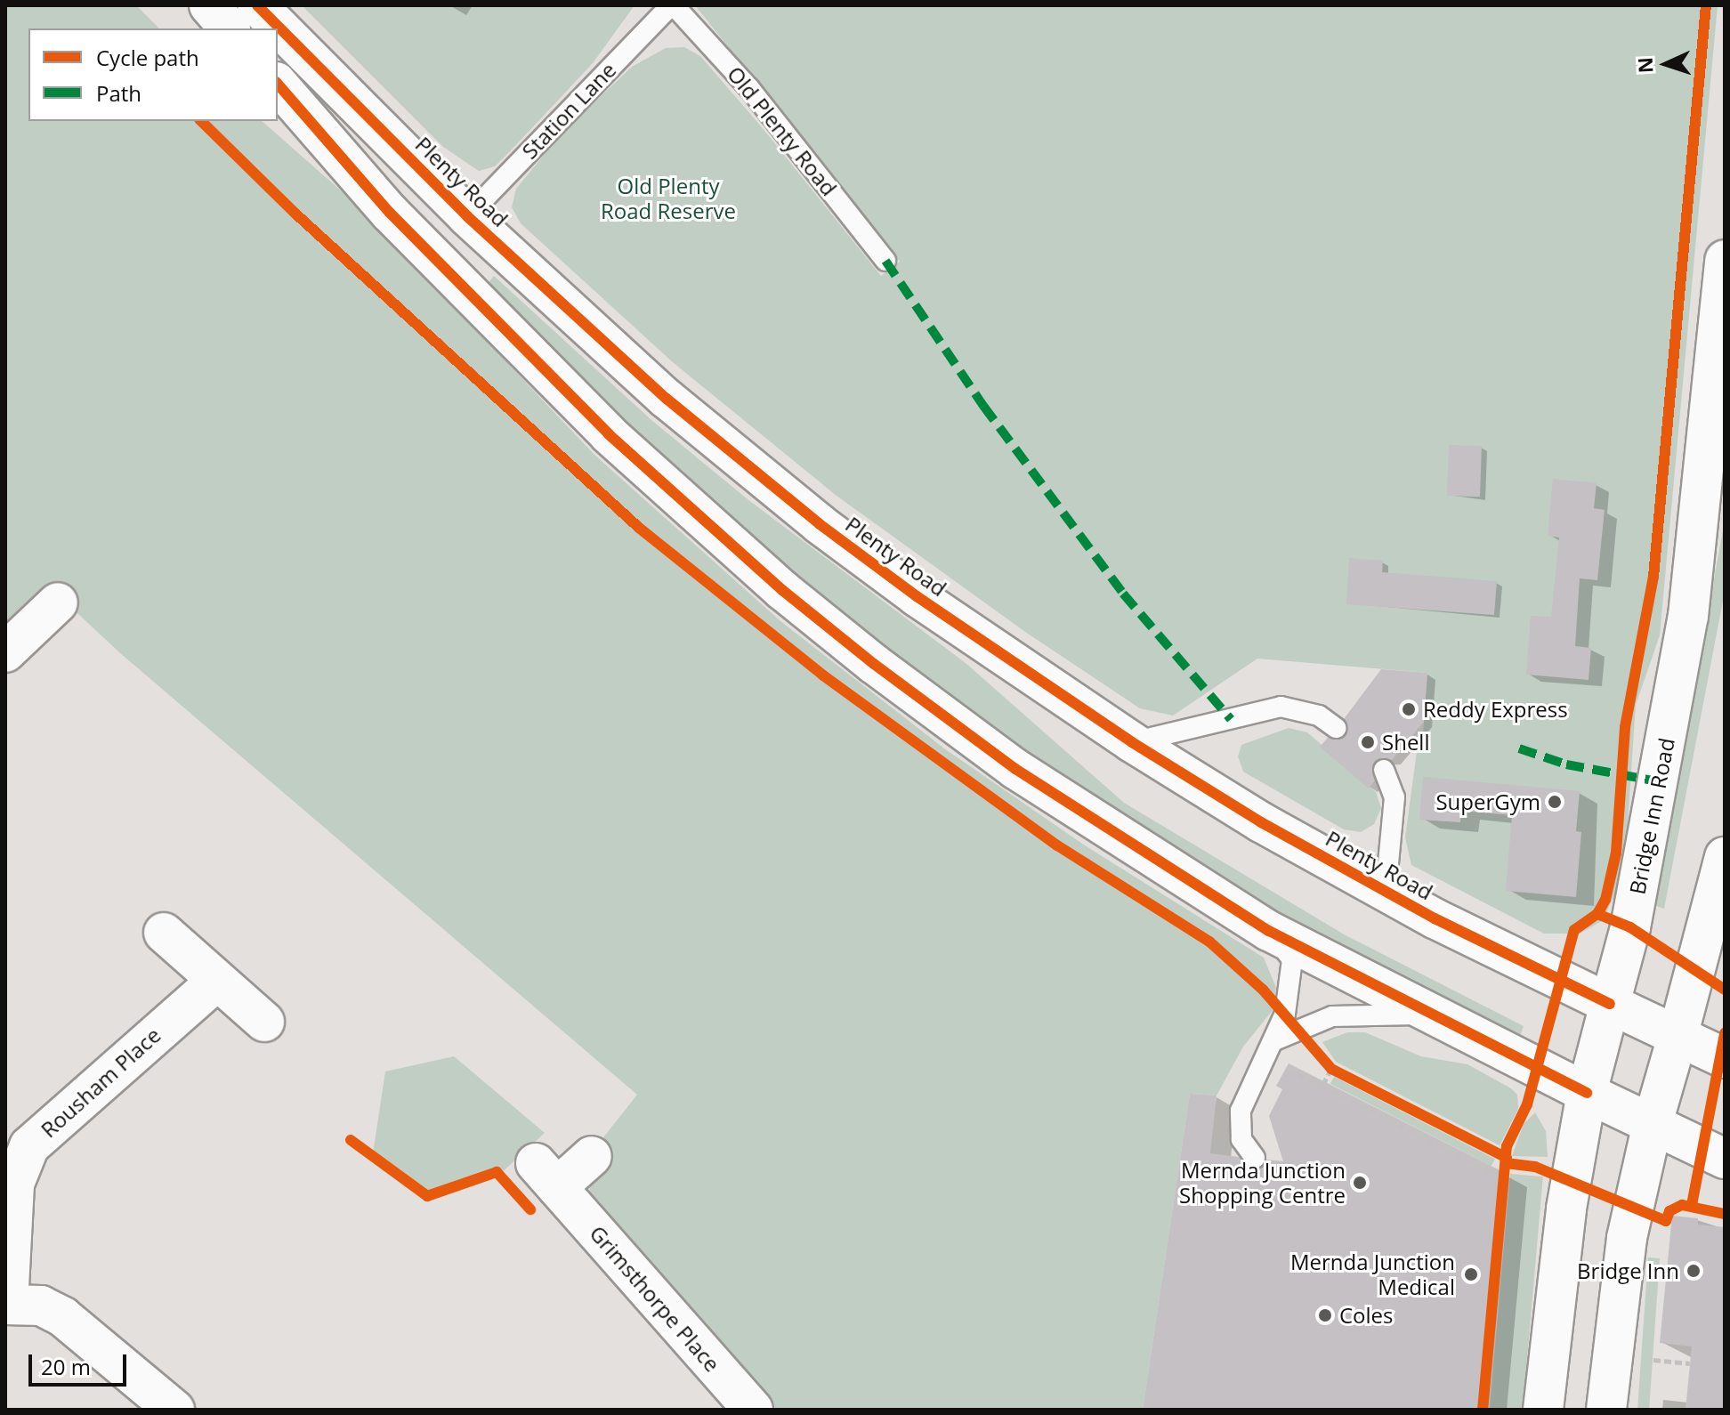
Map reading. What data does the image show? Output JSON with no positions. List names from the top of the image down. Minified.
{"streets":{"main road":["Plenty Road","Bridge Inn Road","Rousham Place","Grimsthorpe Place"],"lane":["Station Lane","Old Plenty Road"]},"crossings":[["Station Lane","Old Plenty Road"],["Station Lane","Plenty Road"],["Plenty Road","Bridge Inn Road"]],"parks":["Old Plenty Road Reserve"],"places":["Reddy Express","Shell","SuperGym","Mernda Junction Shopping Centre","Bridge Inn","Mernda Junction Medical","Coles"],"legend":["Cycle path","Path"],"scale_bar":"20 m","north":"left"}
